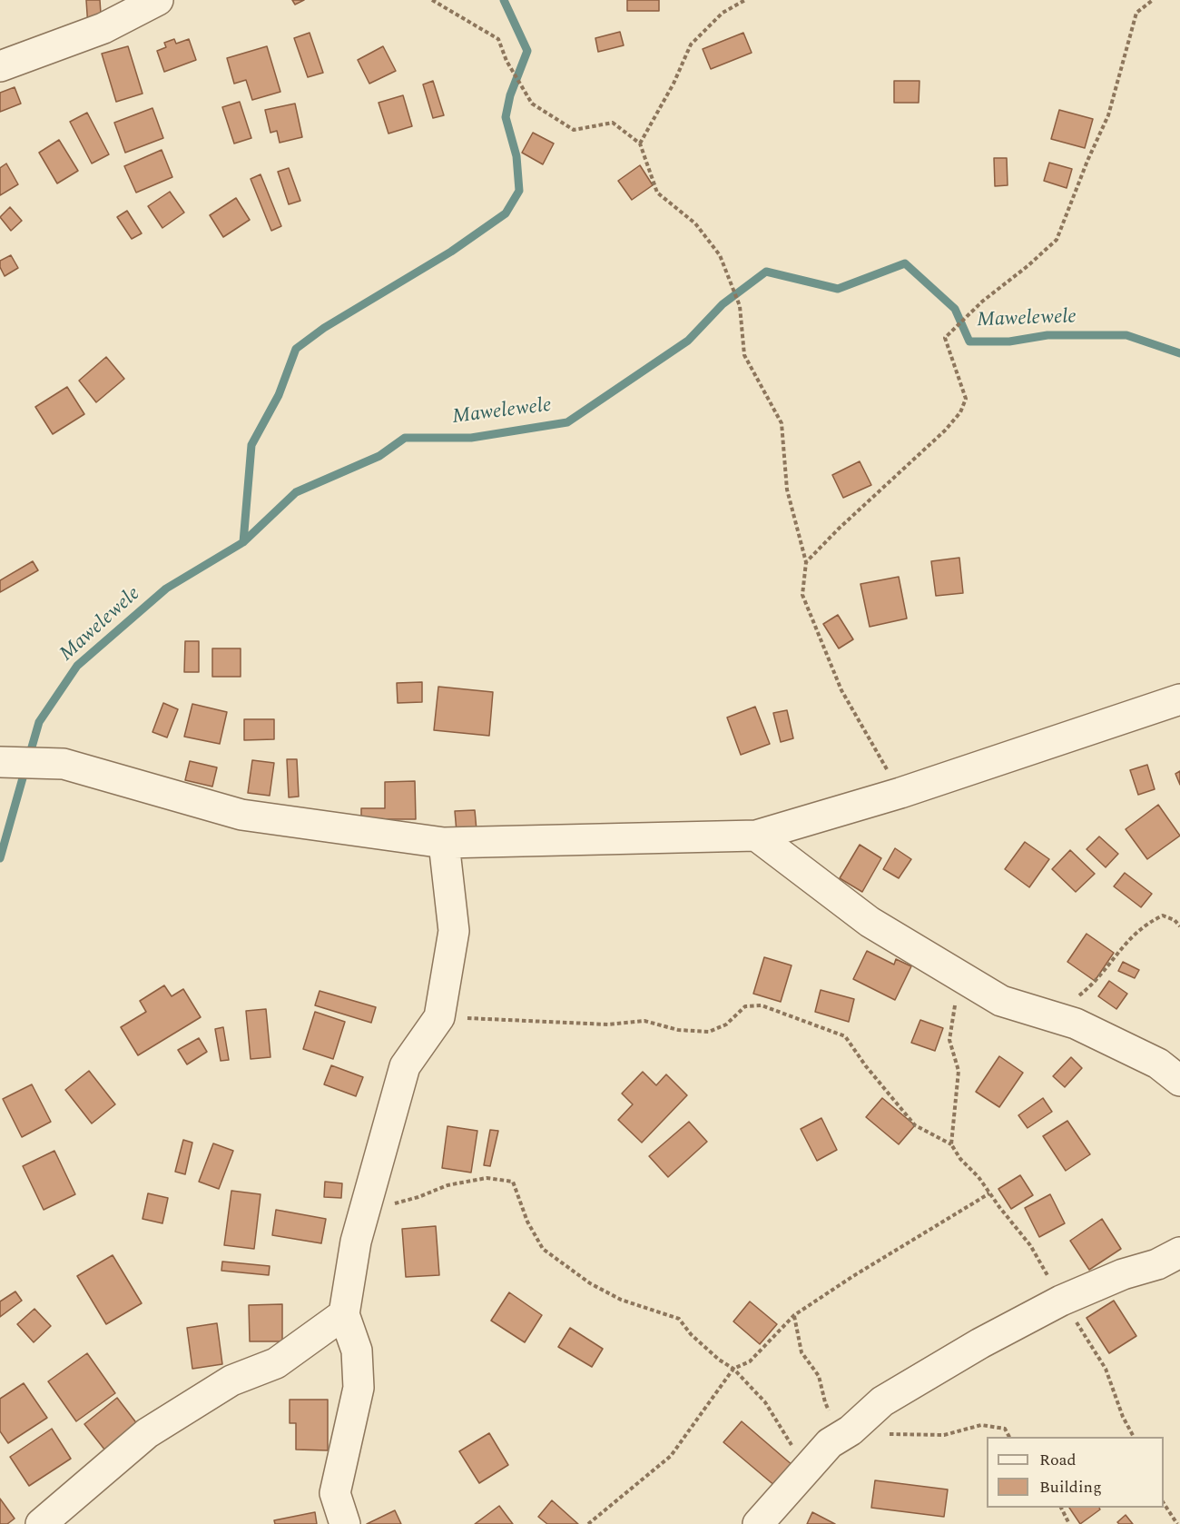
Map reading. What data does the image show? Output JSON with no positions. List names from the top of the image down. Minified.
{"water":["Mawelewele"],"legend":["Road","Building"]}
